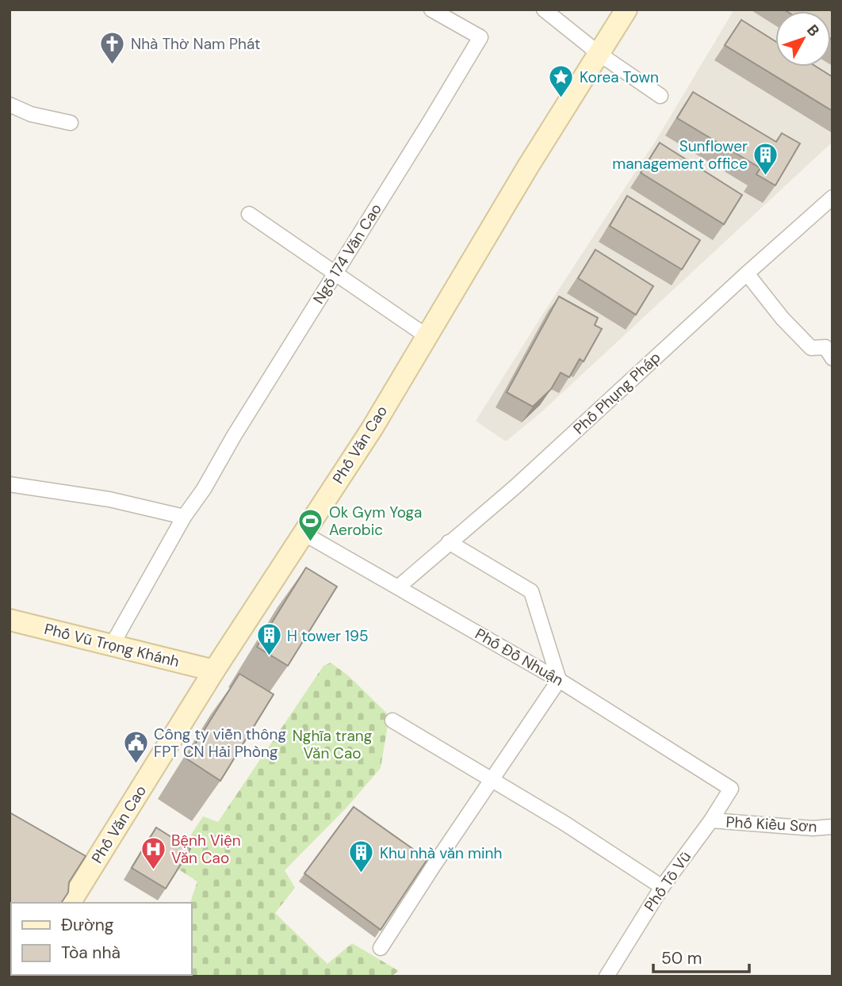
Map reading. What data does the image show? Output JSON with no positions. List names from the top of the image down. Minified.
{"streets":{"street":["Ngõ 174 Văn Cao","Phố Phụng Pháp","Phố Văn Cao","Phố Vũ Trọng Khánh","Phố Đỗ Nhuận","Phố Kiều Sơn","Phố Tô Vũ"]},"crossings":[["Ngõ 174 Văn Cao","Phố Vũ Trọng Khánh"],["Phố Phụng Pháp","Phố Đỗ Nhuận"],["Phố Văn Cao","Phố Vũ Trọng Khánh"],["Phố Văn Cao","Phố Đỗ Nhuận"],["Phố Đỗ Nhuận","Phố Tô Vũ"],["Phố Kiều Sơn","Phố Tô Vũ"]],"parks":["Nghĩa trang Văn Cao"],"places":{"church":["Nhà Thờ Nam Phát"],"place":["Korea Town"],"building":["Sunflower management office","H tower 195","Khu nhà văn minh"],"sports":["Ok Gym Yoga Aerobic"],"public building":["Công ty viễn thông FPT CN Hải Phòng"],"hospital":["Bệnh Viện Văn Cao"]},"legend":["Đường","Tòa nhà"],"scale_bar":"50 m","north":"top right"}
